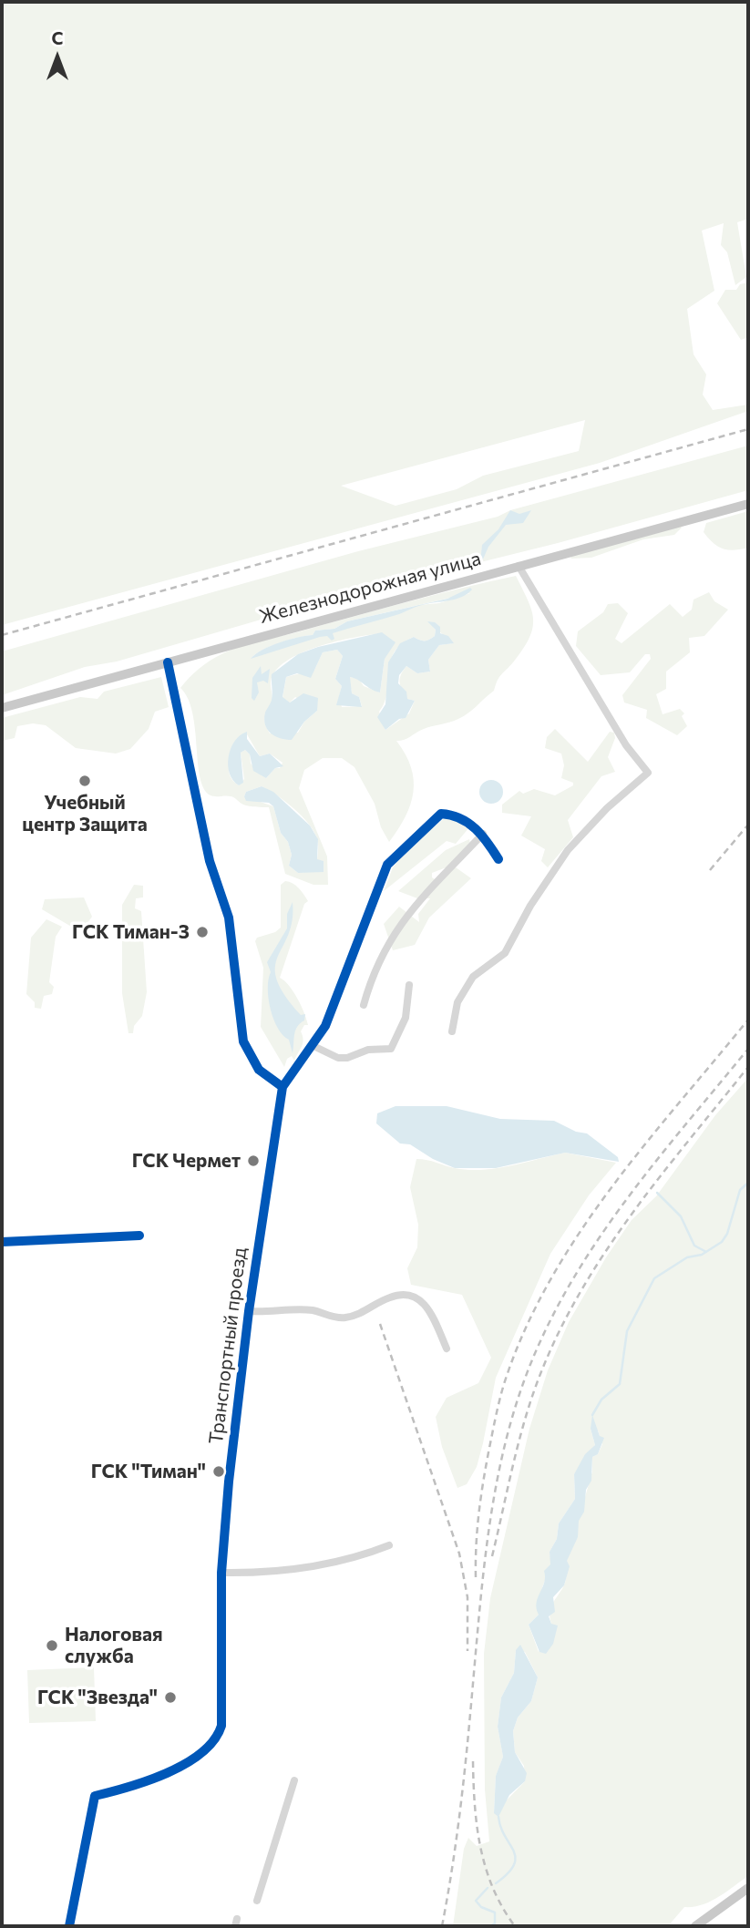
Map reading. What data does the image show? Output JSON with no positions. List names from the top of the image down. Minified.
{"streets":{"main road":["Железнодорожная улица"],"street":["Транспортный проезд"]},"places":["Учебный центр Защита","ГСК Тиман-3","ГСК Чермет","ГСК \"Тиман\"","Налоговая служба","ГСК \"Звезда\""],"north":"top"}
